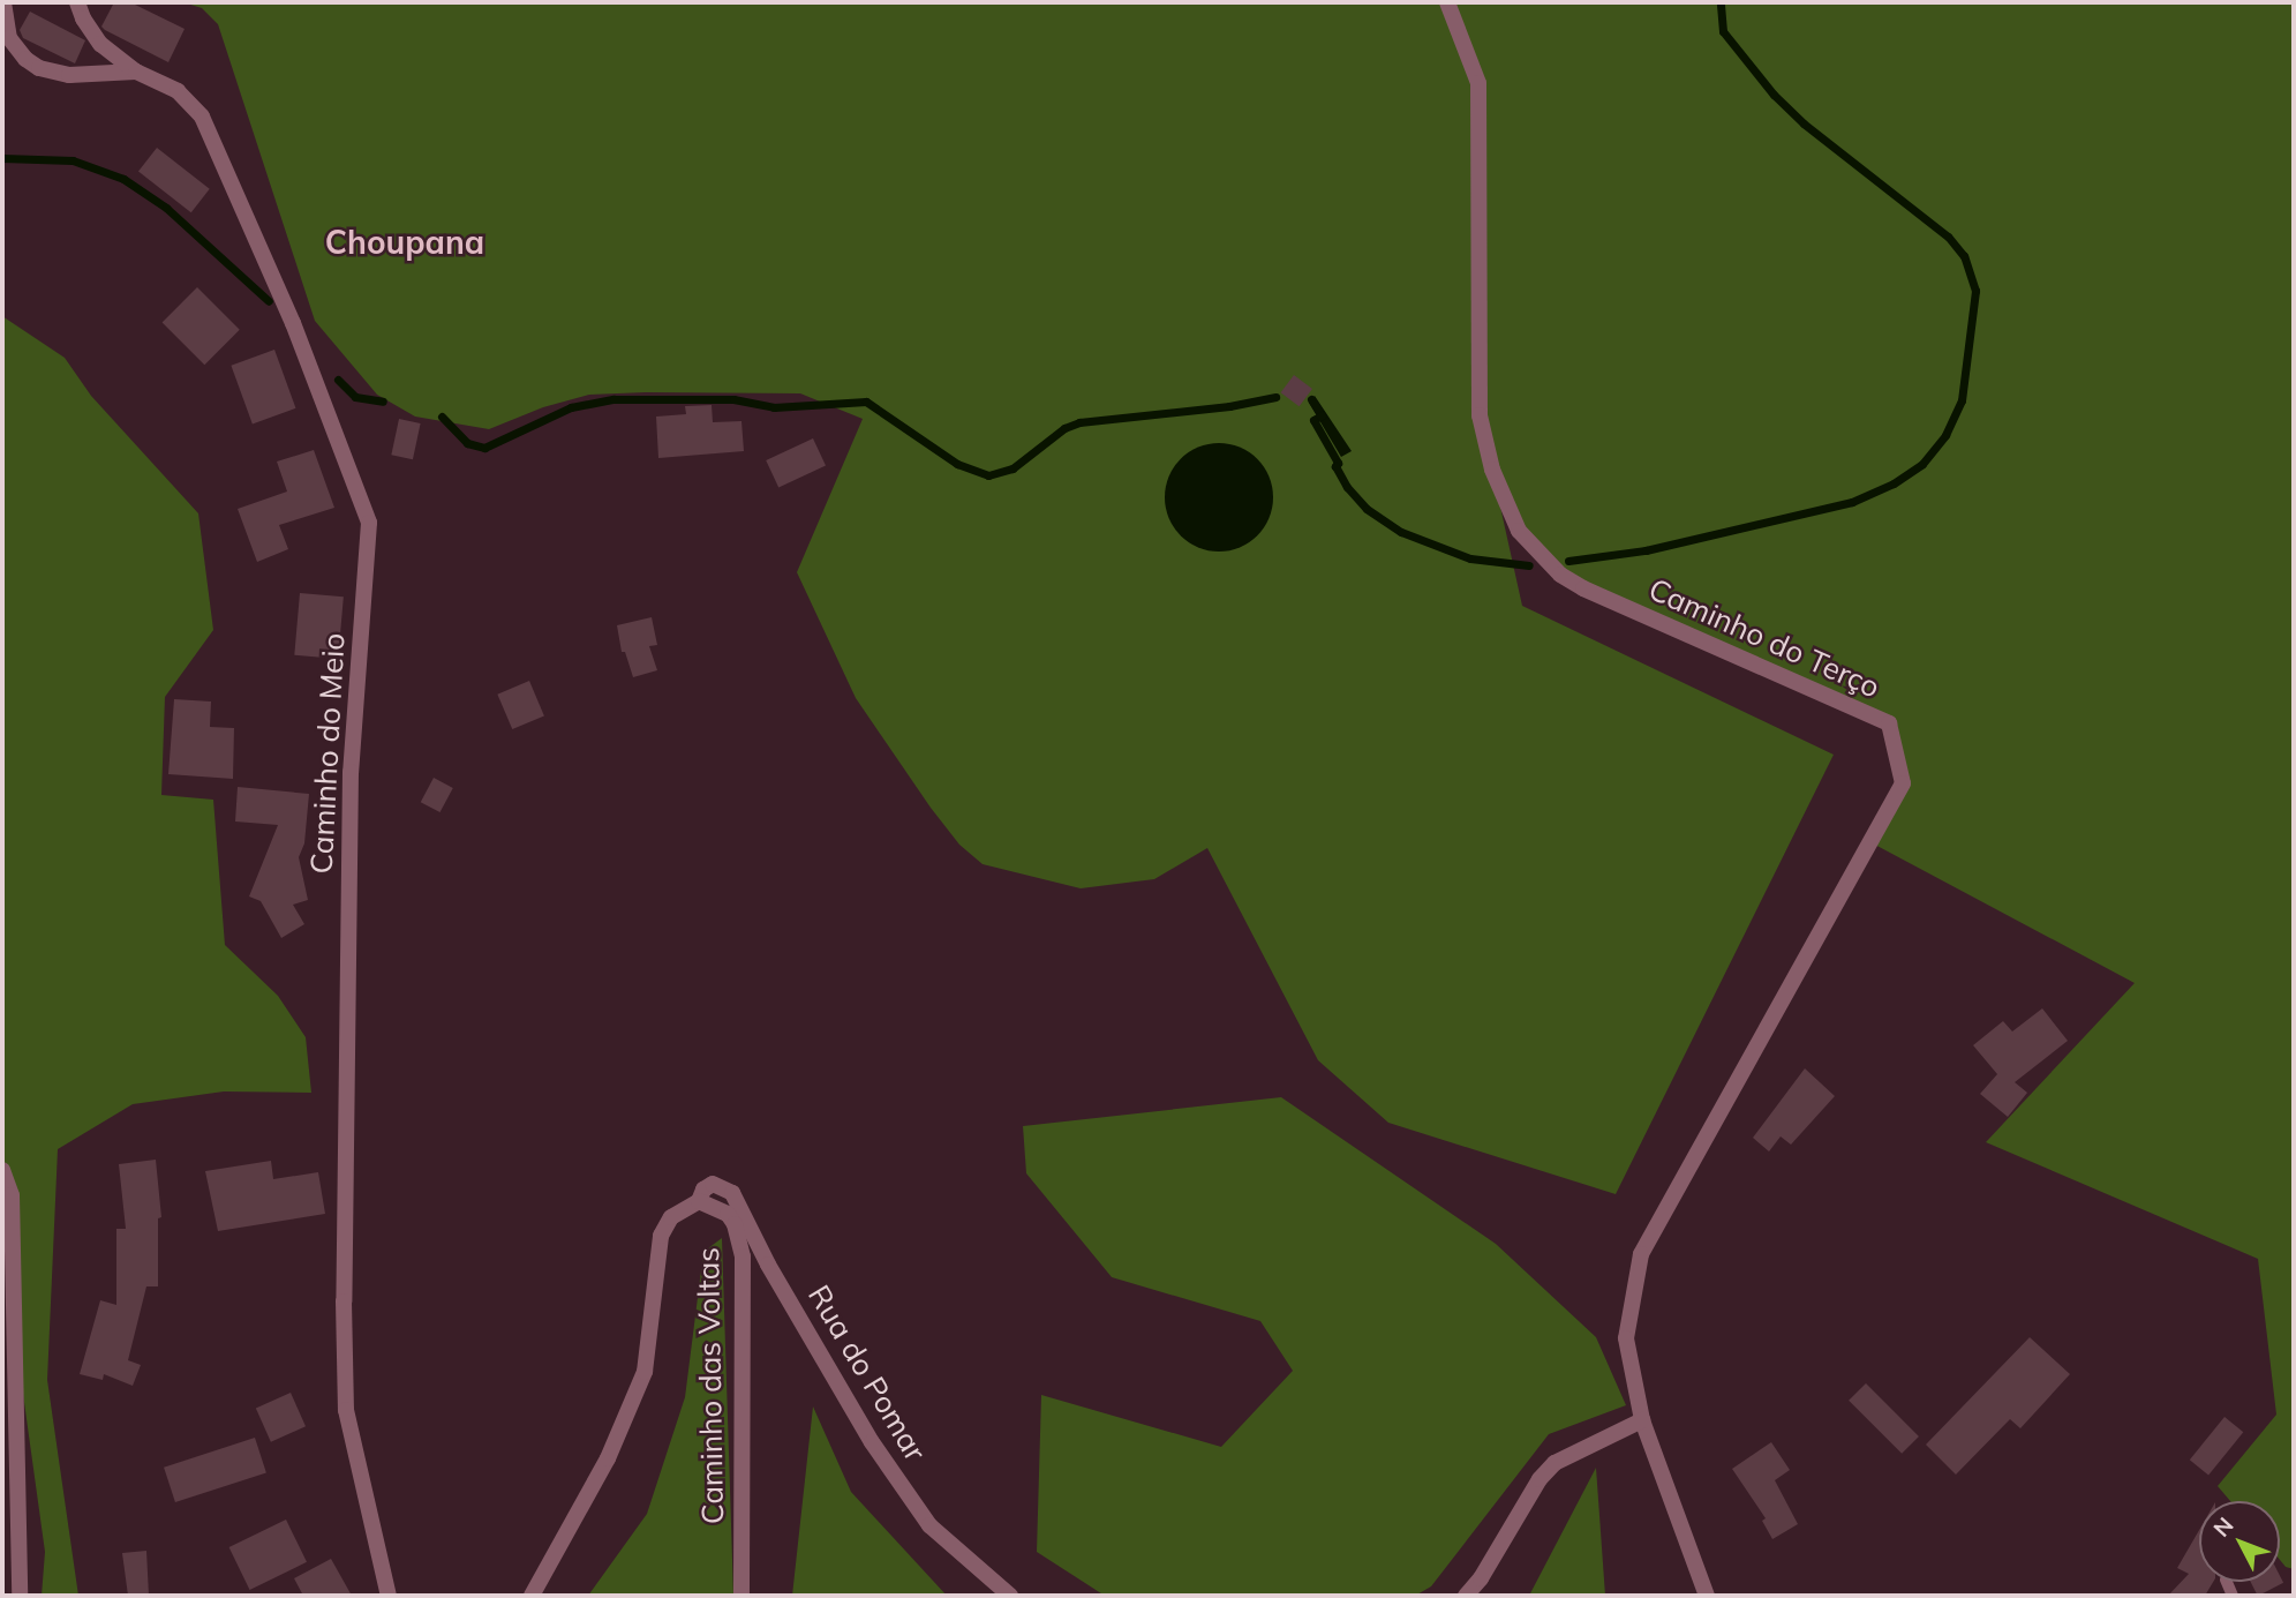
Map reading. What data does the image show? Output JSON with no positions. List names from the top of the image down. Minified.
{"streets":{"street":["Caminho do Terço","Caminho do Meio","Rua do Pomar","Caminho das Voltas"]},"crossings":[["Rua do Pomar","Caminho das Voltas"]],"districts":["Choupana"],"north":"top left"}
